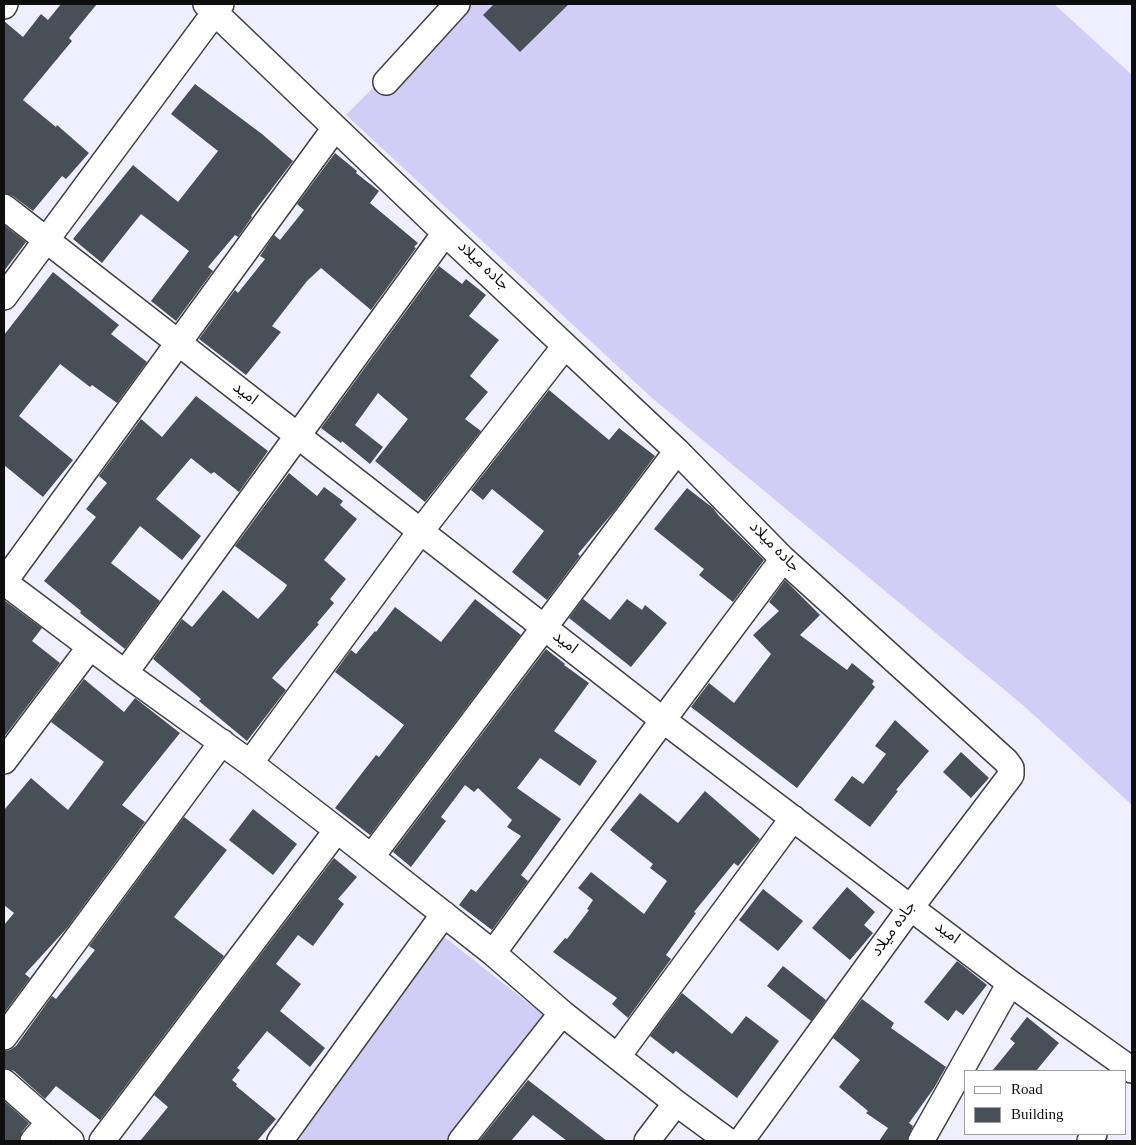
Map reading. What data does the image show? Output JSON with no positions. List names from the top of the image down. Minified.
{"streets":{"street":["جاده میلاد","امید"]},"crossings":[["جاده میلاد","امید"]],"legend":["Road","Building"]}
